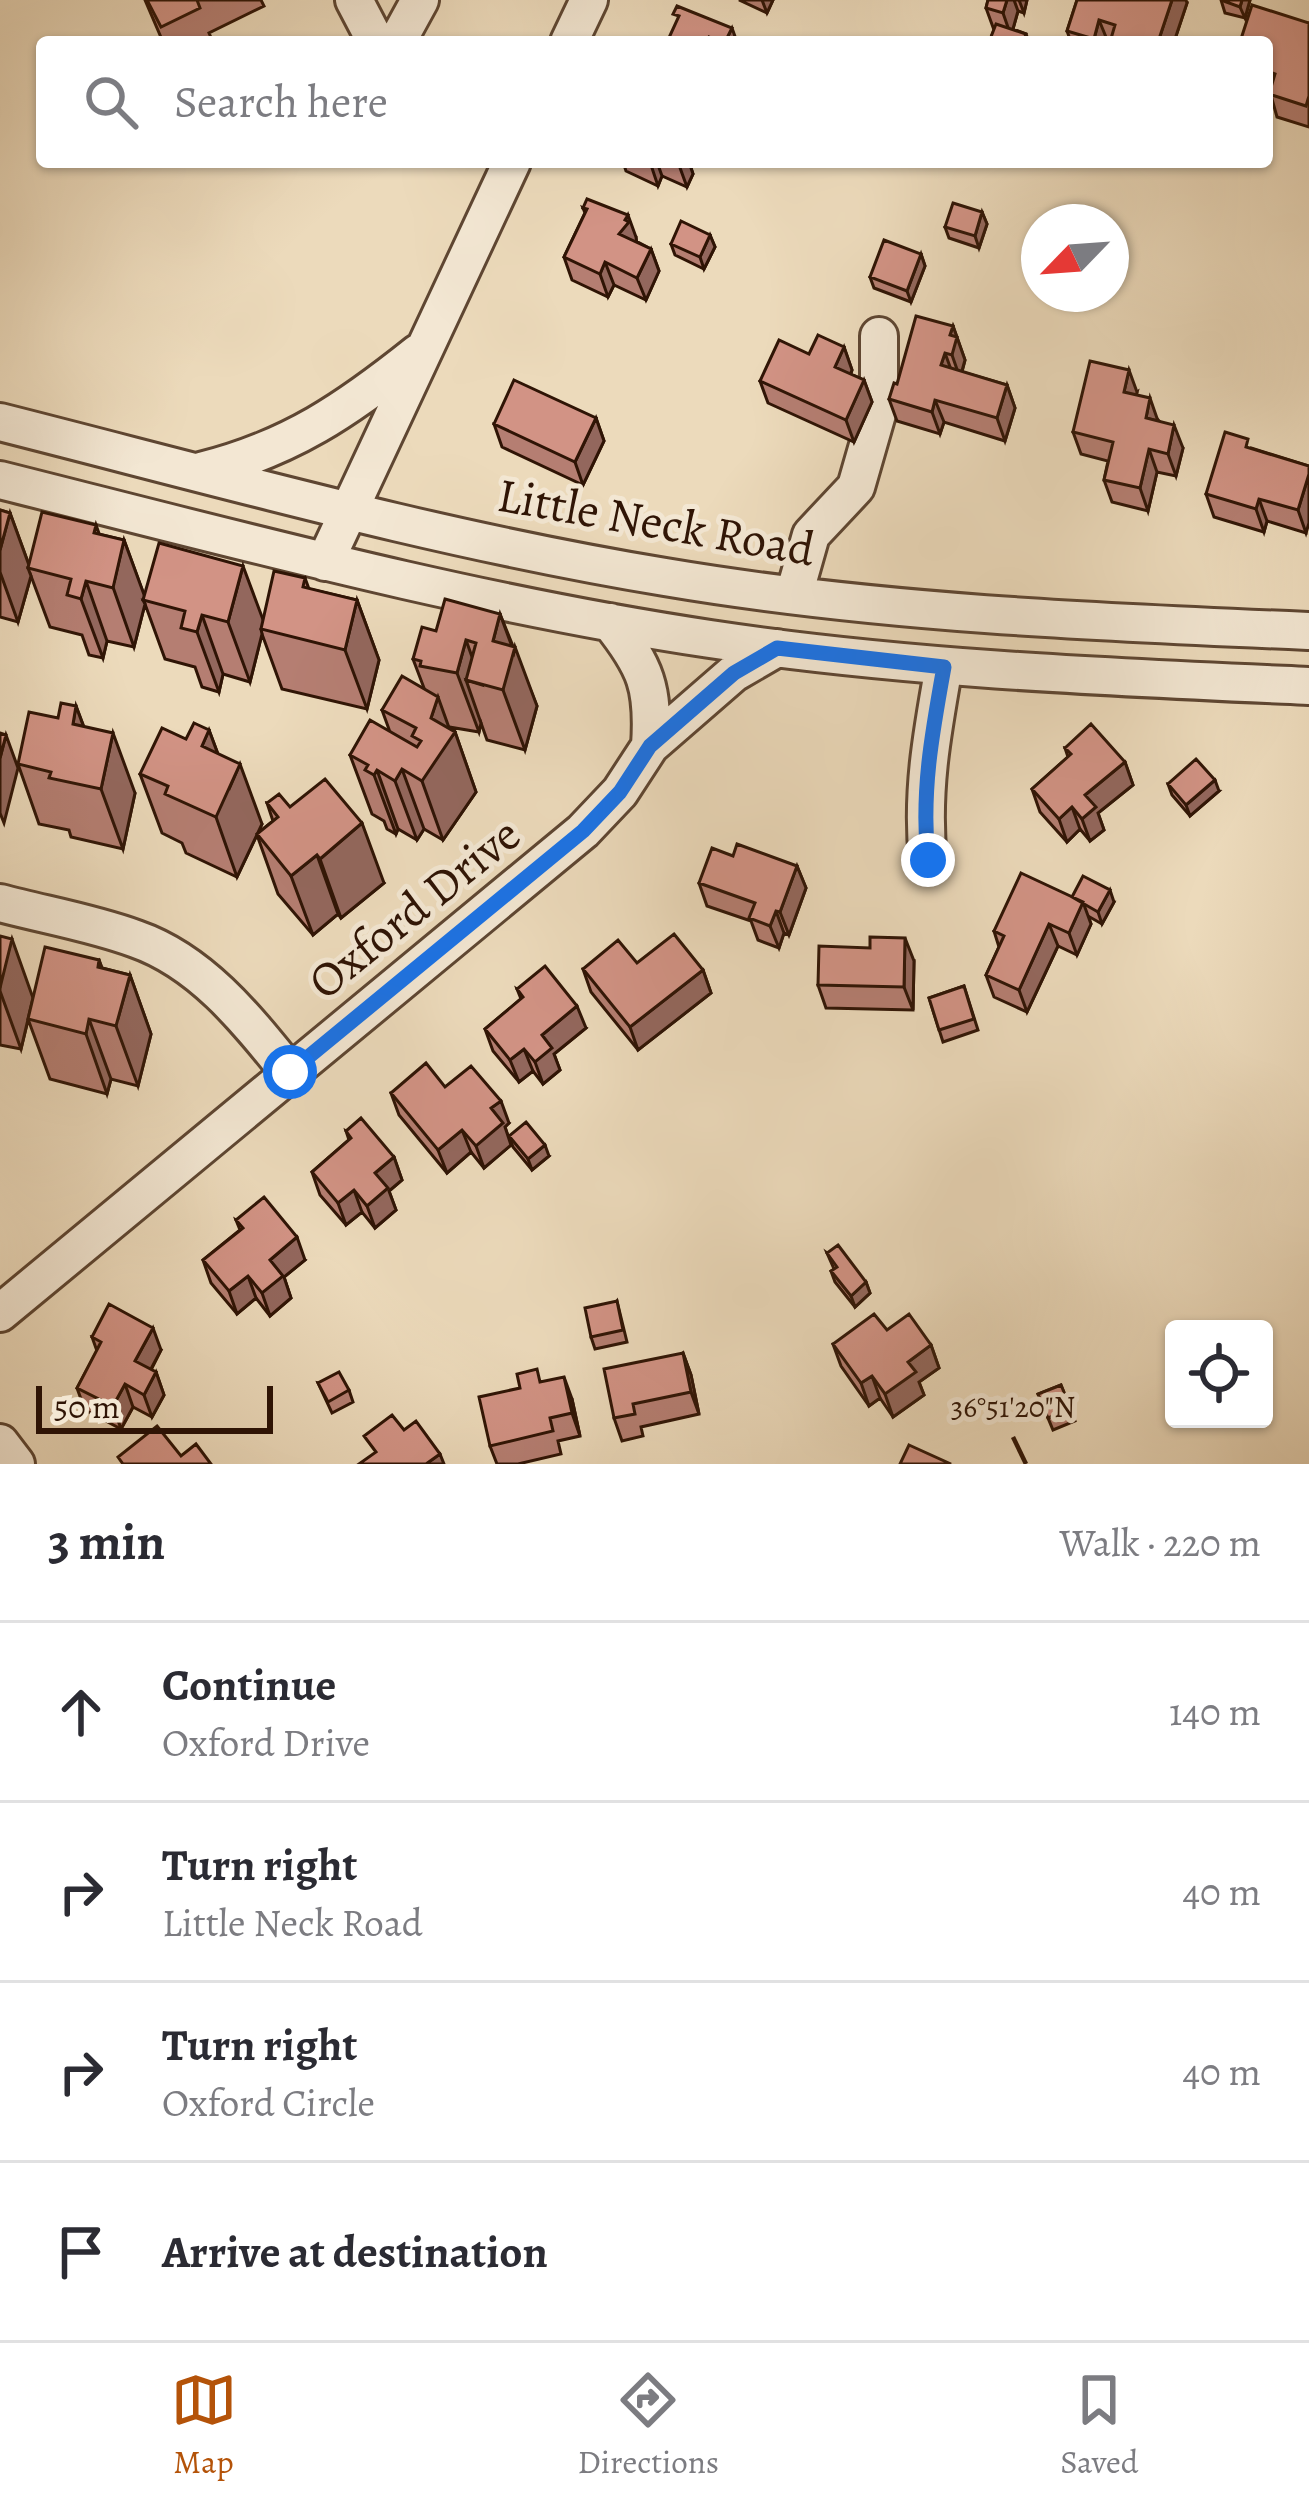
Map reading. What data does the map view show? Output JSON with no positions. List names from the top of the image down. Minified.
{"streets":{"street":["Little Neck Road","Oxford Drive"]},"scale_bar":"50 m","north":"bottom left","page":{"search":"Search here","scale":"50 m","heading":["3 min","Walk · 220 m"],"list":[["Continue","Oxford Drive","140 m"],["Turn right","Little Neck Road","40 m"],["Turn right","Oxford Circle","40 m"],"Arrive at destination"],"nav":["Map","Directions","Saved"]},"coordinates":["36°51'20\"N"]}
